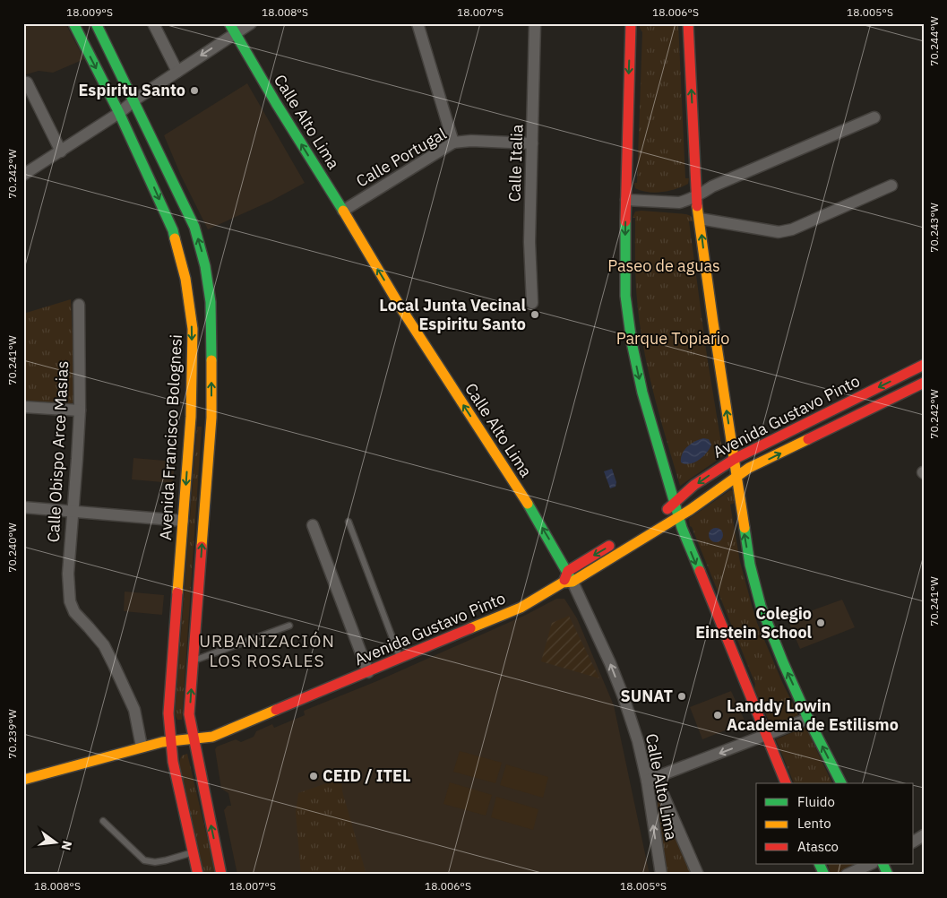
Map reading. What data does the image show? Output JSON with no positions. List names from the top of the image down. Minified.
{"streets":{"main road":["Calle Alto Lima","Avenida Gustavo Pinto","Avenida Francisco Bolognesi"],"street":["Calle Portugal","Calle Italia","Calle Obispo Arce Masias"]},"crossings":[["Calle Alto Lima","Calle Portugal"],["Calle Alto Lima","Avenida Gustavo Pinto"],["Calle Portugal","Calle Italia"],["Avenida Gustavo Pinto","Avenida Francisco Bolognesi"],["Avenida Gustavo Pinto","Calle Obispo Arce Masias"]],"one_way":["Calle Alto Lima"],"districts":["URBANIZACIÓN LOS ROSALES"],"parks":["Paseo de aguas","Parque Topiario"],"places":["Espiritu Santo","Local Junta Vecinal Espiritu Santo","Colegio Einstein School","SUNAT","Landdy Lowin Academia de Estilismo","CEID / ITEL"],"legend":["Fluido","Lento","Atasco"],"north":"right","coordinates":["18.009°S","18.008°S","18.007°S","18.006°S","18.005°S","70.244°W","70.242°W","70.243°W","70.241°W","70.240°W","70.239°W"]}
